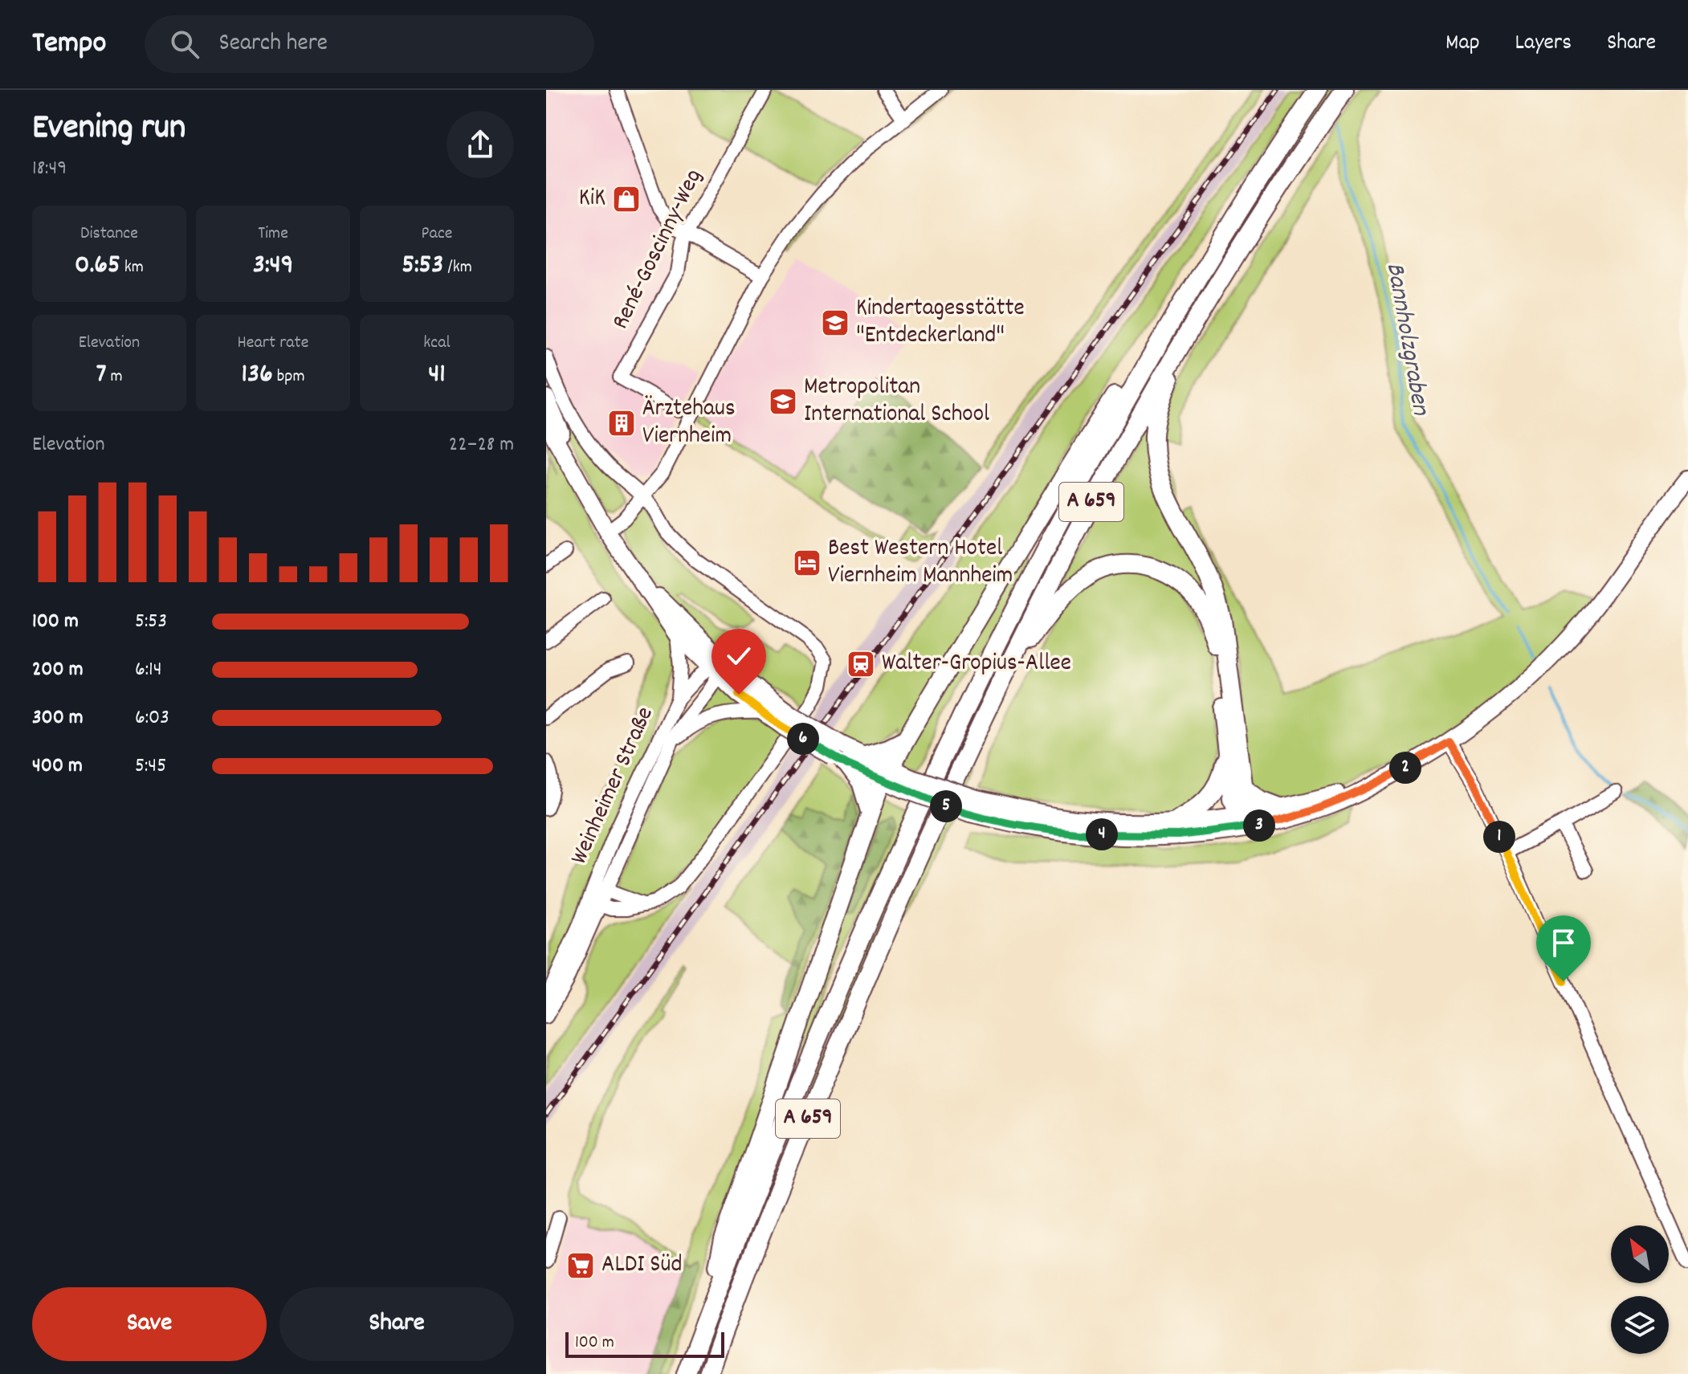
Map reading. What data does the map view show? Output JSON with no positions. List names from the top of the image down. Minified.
{"streets":{"highway":["A 659"],"street":["René-Goscinny-Weg","Weinheimer Straße"]},"water":["Bannholzgraben"],"places":{"shop":["KiK"],"school or university":["Kindertagesstätte \"Entdeckerland\"","Metropolitan International School"],"building":["Ärztehaus Viernheim"],"hotel":["Best Western Hotel Viernheim Mannheim"],"station":["Walter-Gropius-Allee"],"supermarket":["ALDI Süd"]},"scale_bar":"100 m","north":"top left","page":{"header":"Tempo","search":"Search here","nav":["Map","Layers","Share"],"heading":["Evening run","18:49"],"stats":[["Distance","0.65 km"],["Time","3:49"],["Pace","5:53 /km"],["Elevation","7 m"],["Heart rate","136 bpm"],["kcal","41"]],"chart":["Elevation","22–28 m"],"list":[{"name":"100 m","note":"5:53"},{"name":"200 m","note":"6:14"},{"name":"300 m","note":"6:03"},{"name":"400 m","note":"5:45"}],"pins":["6","2","5","3","4","1"],"buttons":["Save","Share"],"scale":"100 m"}}
